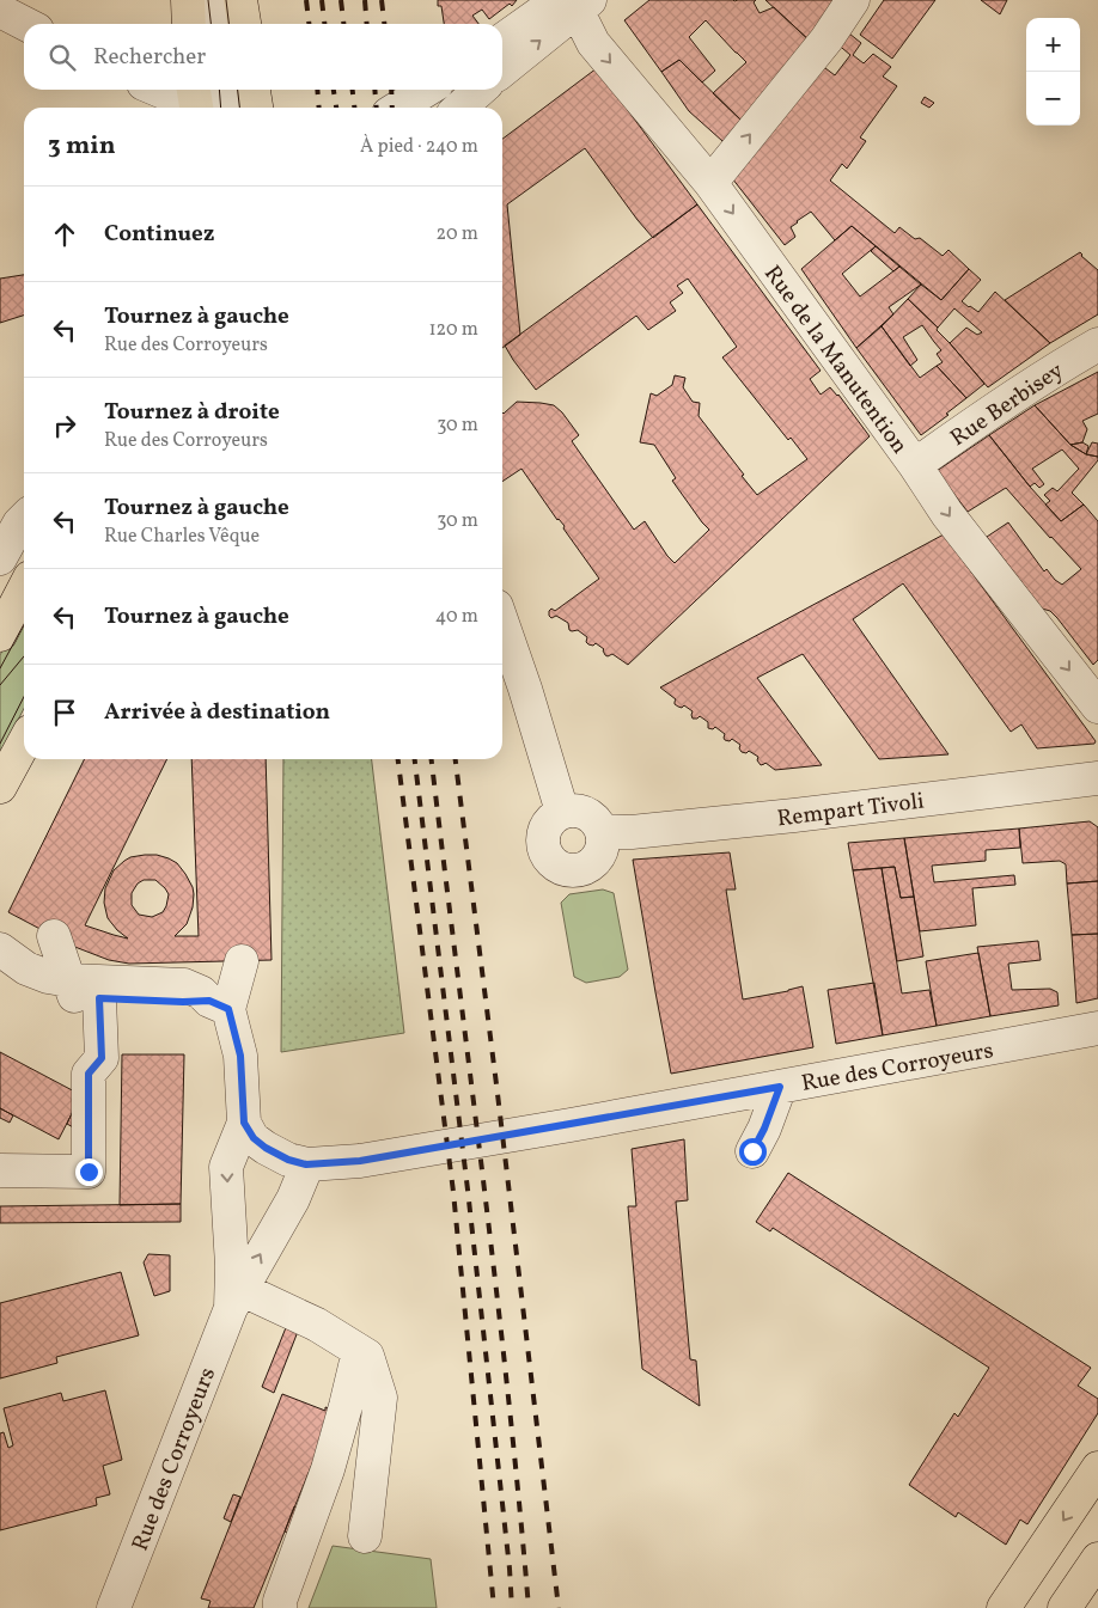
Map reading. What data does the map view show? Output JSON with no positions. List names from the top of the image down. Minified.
{"streets":{"street":["Rue de la Manutention","Rue Berbisey","Rempart Tivoli","Rue des Corroyeurs"]},"crossings":[["Rue de la Manutention","Rue Berbisey"]],"one_way":["Rue de la Manutention"],"page":{"map_buttons":["+","−"],"search":"Rechercher","heading":["3 min","À pied · 240 m"],"list":[["Continuez","20 m"],["Tournez à gauche","Rue des Corroyeurs","120 m"],["Tournez à droite","Rue des Corroyeurs","30 m"],["Tournez à gauche","Rue Charles Vêque","30 m"],["Tournez à gauche","40 m"],"Arrivée à destination"]}}
